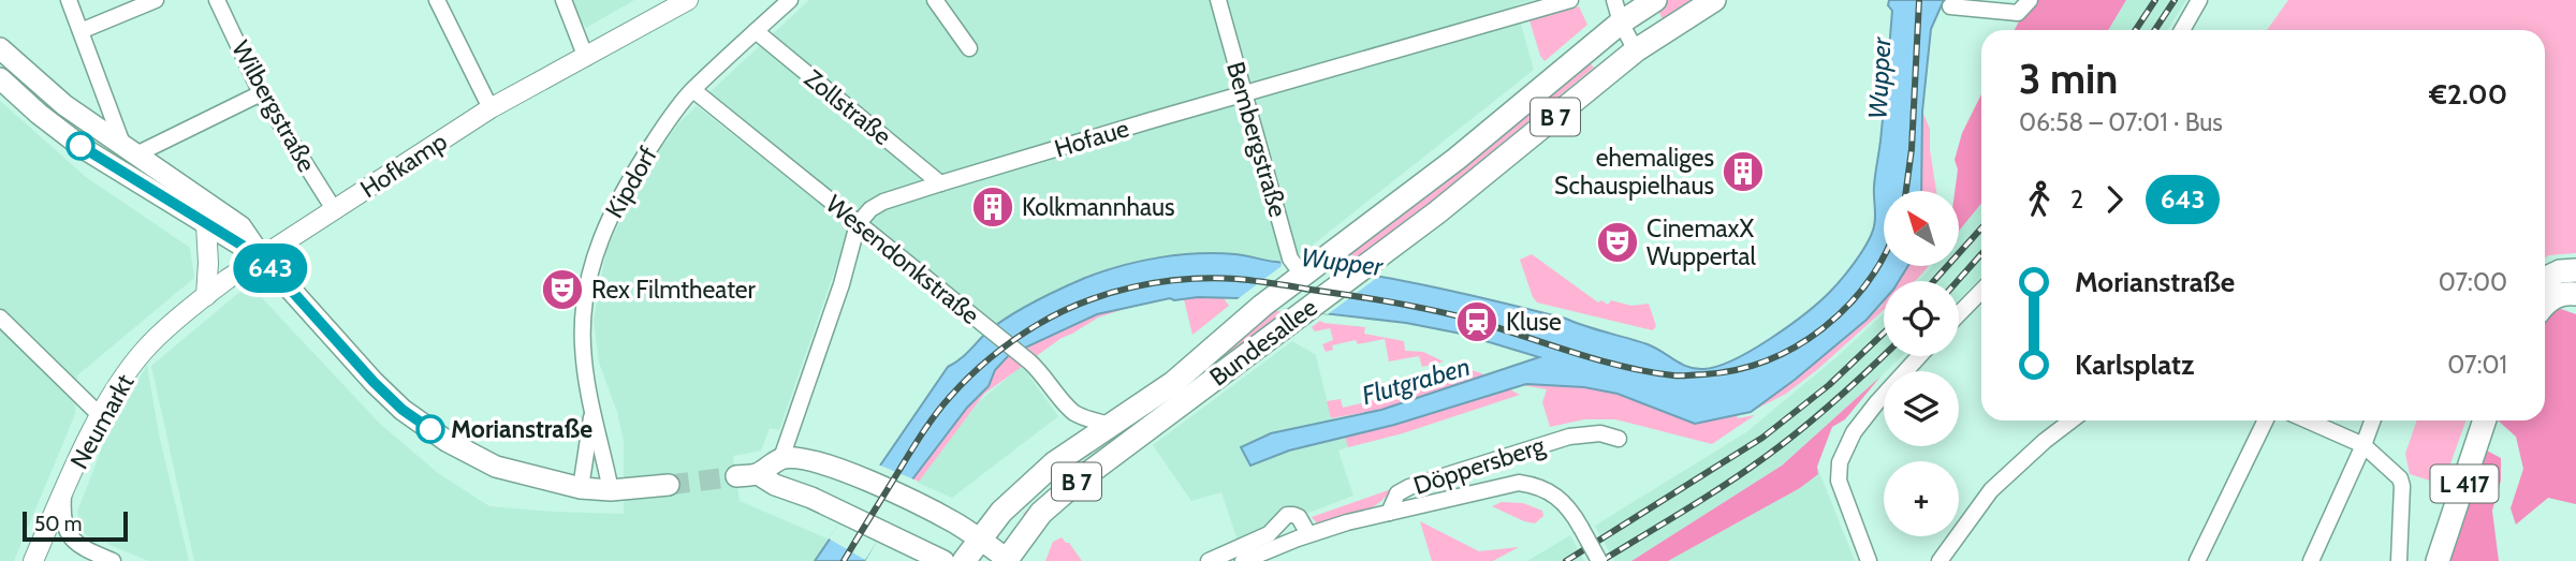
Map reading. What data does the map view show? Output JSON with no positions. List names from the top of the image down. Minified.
{"streets":{"main road":["B 7","Bundesallee","L 417"],"street":["Wilbergstraße","Zollstraße","Hofaue","Bembergstraße","Hofkamp","Kipdorf","Wesendonkstraße","Neumarkt","Döppersberg"]},"crossings":[["Wilbergstraße","Hofkamp"],["Zollstraße","Hofaue"],["Zollstraße","Kipdorf"],["Hofaue","Bembergstraße"],["Hofaue","Wesendonkstraße"],["Bembergstraße","Bundesallee"],["Hofkamp","Neumarkt"],["Kipdorf","Wesendonkstraße"],["Wesendonkstraße","Bundesallee"]],"water":["Wupper","Flutgraben"],"places":{"building":["ehemaliges Schauspielhaus","Kolkmannhaus"],"theatre":["CinemaxX Wuppertal","Rex Filmtheater"],"station":["Kluse"],"other":["Morianstraße"]},"lines":["bus line 643"],"scale_bar":"50 m","north":"top left","page":{"on_map":"643","heading":["3 min","06:58 – 07:01 · Bus","€2.00"],"legs":["2","643"],"map_buttons":"+","list":[{"name":"Morianstraße","value":"07:00"},{"name":"Karlsplatz","value":"07:01"}],"scale":"50 m"}}
